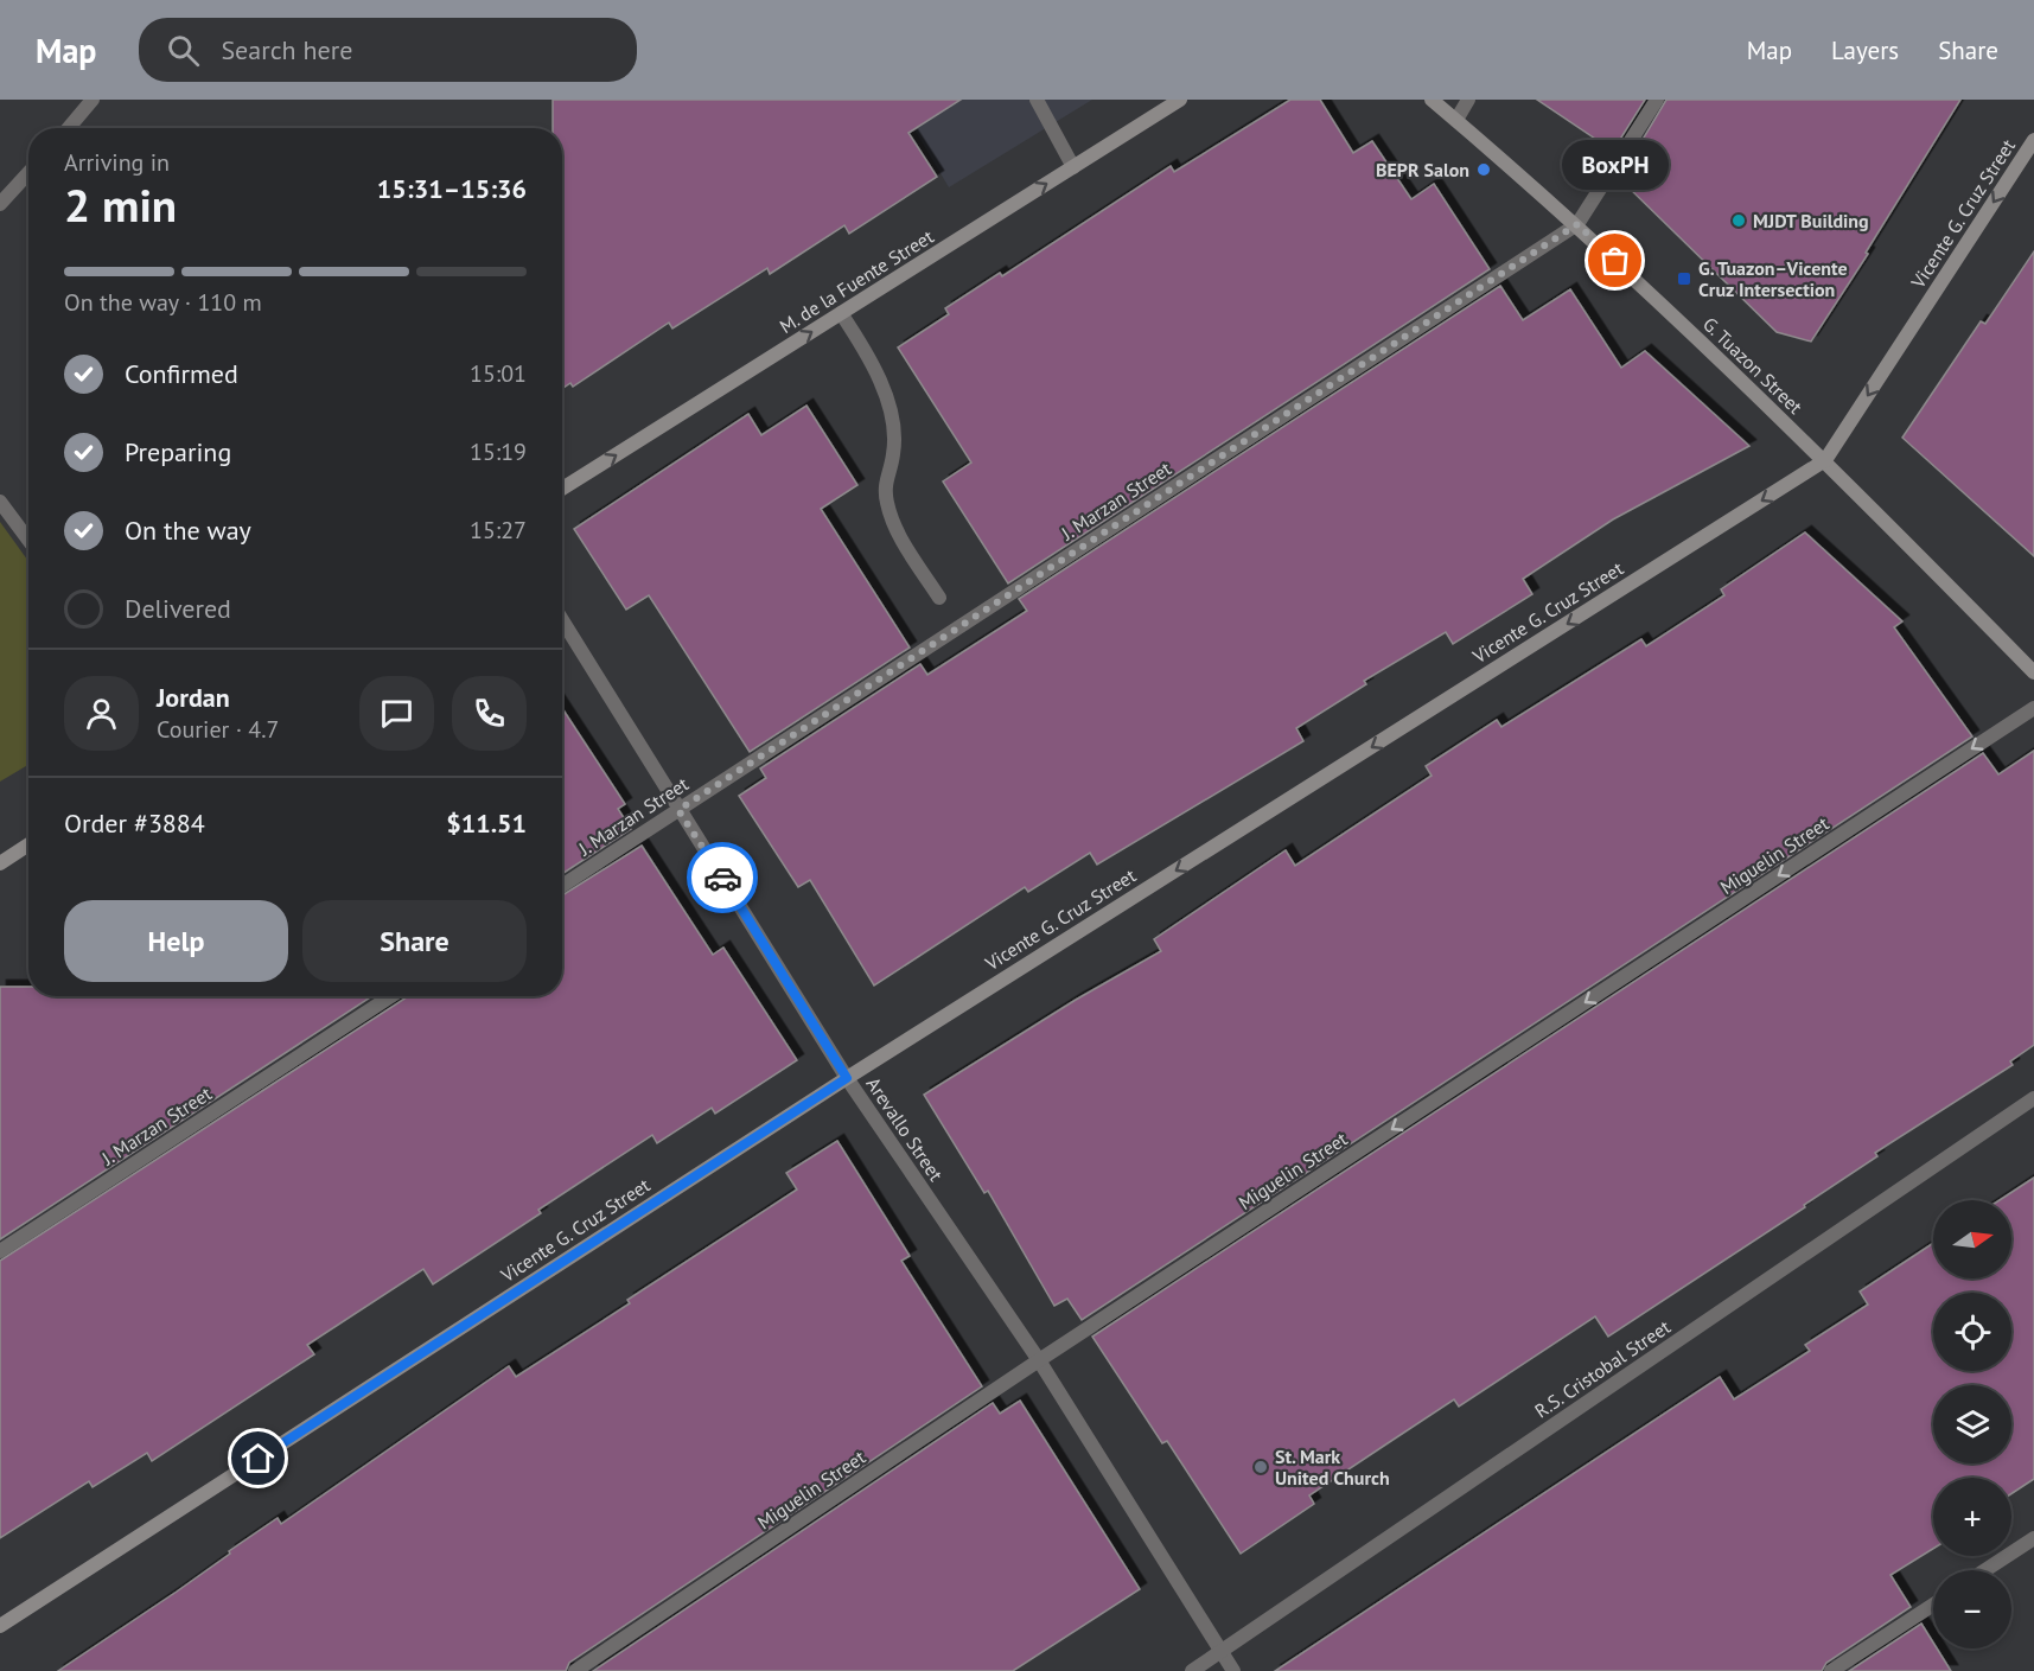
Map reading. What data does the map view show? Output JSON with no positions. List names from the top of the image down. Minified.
{"streets":{"street":["Vicente G. Cruz Street","M. de la Fuente Street","G. Tuazon Street","J. Marzan Street","Miguelin Street","Arevallo Street","R.S. Cristobal Street"]},"crossings":[["Vicente G. Cruz Street","G. Tuazon Street"],["Vicente G. Cruz Street","Arevallo Street"],["G. Tuazon Street","J. Marzan Street"],["J. Marzan Street","Arevallo Street"],["Miguelin Street","Arevallo Street"],["Arevallo Street","R.S. Cristobal Street"]],"one_way":["Vicente G. Cruz Street","M. de la Fuente Street","Miguelin Street"],"places":{"other":["BEPR Salon","MJDT Building","BoxPH","St. Mark United Church"],"transit":["G. Tuazon–Vicente Cruz Intersection"]},"north":"right","page":{"header":"Map","search":"Search here","nav":["Map","Layers","Share"],"heading":["2 min","Arriving in","15:31–15:36"],"panel":["Jordan","Courier · 4.7","Order #3884","$11.51"],"bubble":"BoxPH","bar":"On the way · 110 m","list":[["Confirmed","15:01"],["Preparing","15:19"],["On the way","15:27"],"Delivered"],"buttons":["Help","Share"],"map_buttons":["+","−"]}}
